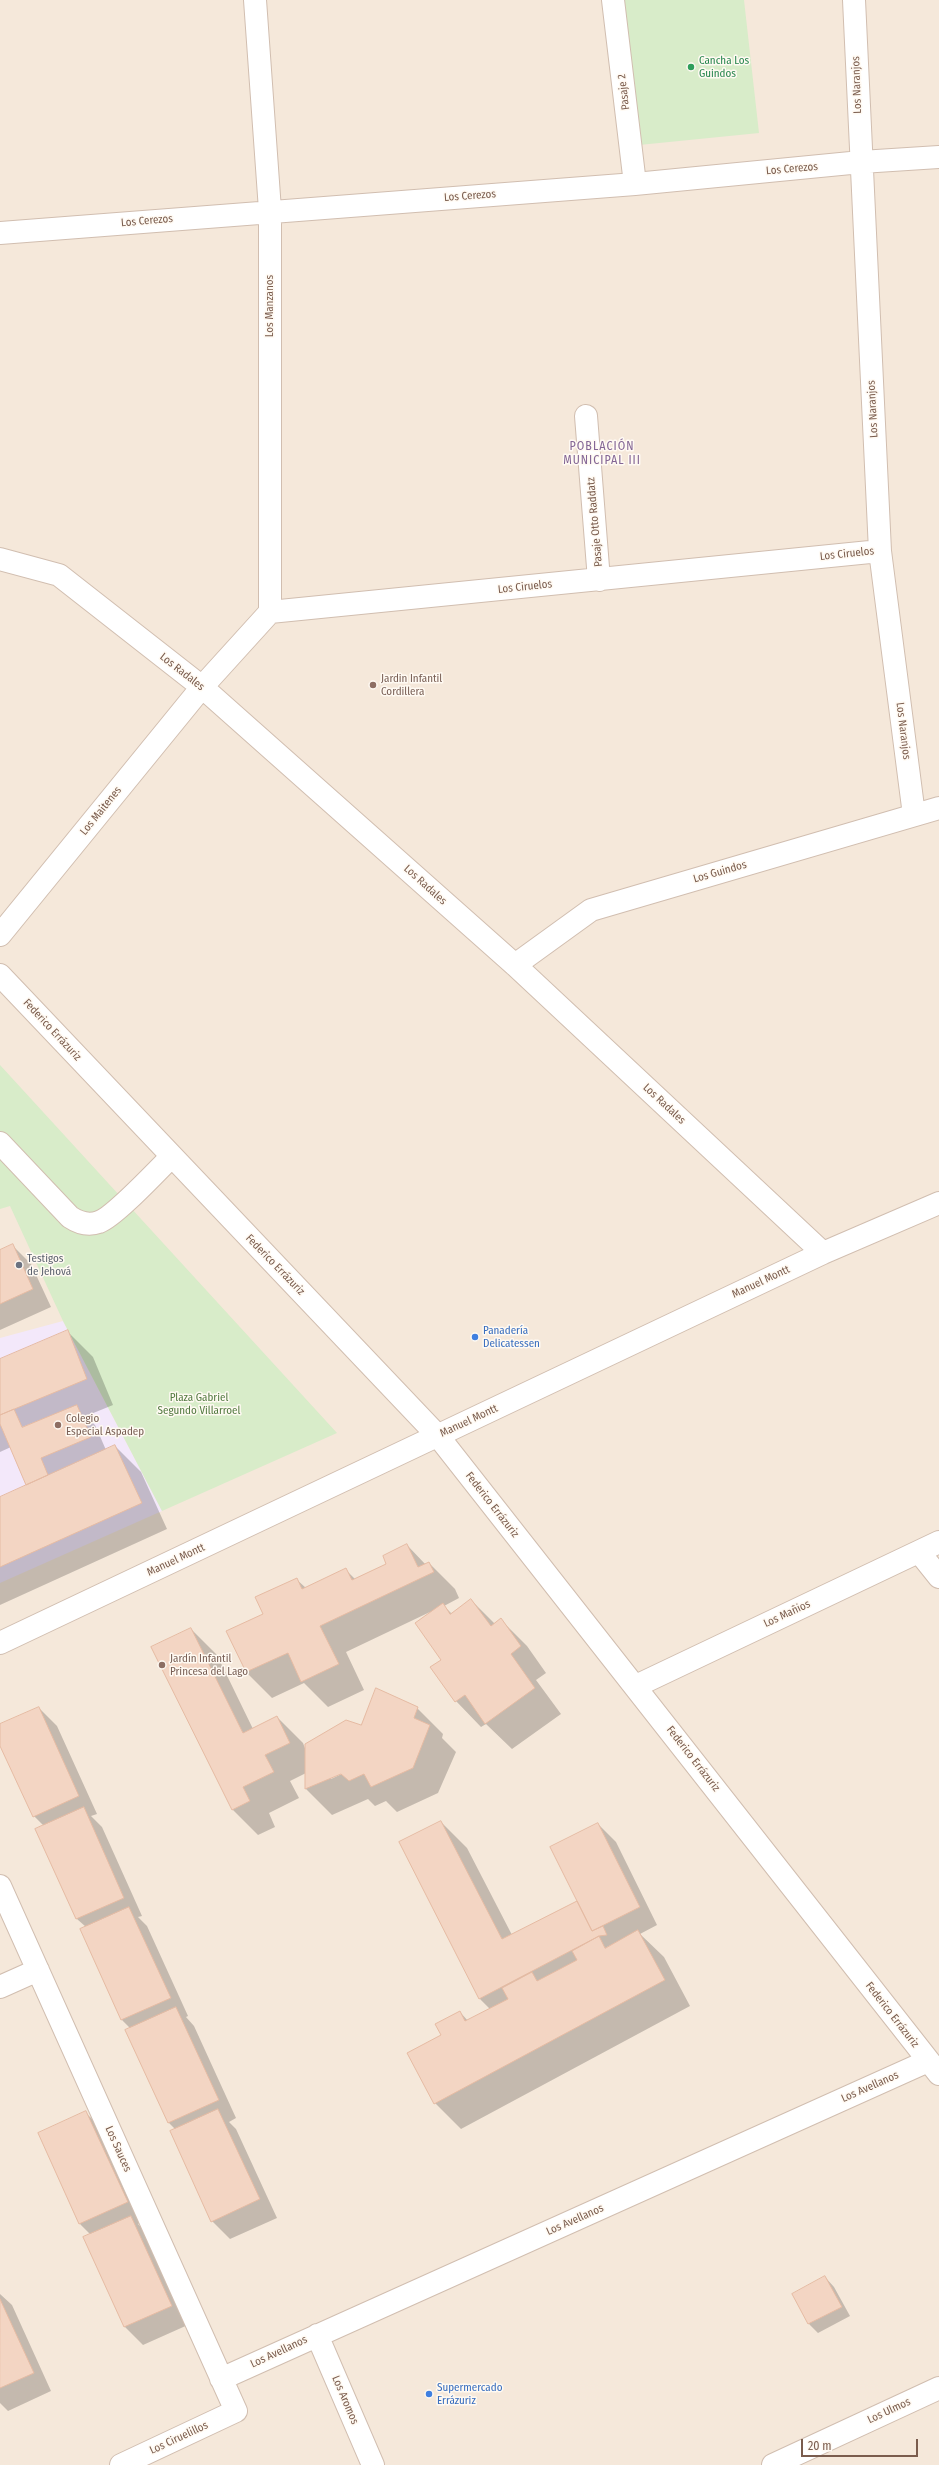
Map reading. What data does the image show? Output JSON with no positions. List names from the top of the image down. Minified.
{"streets":{"street":["Los Naranjos","Pasaje 2","Los Cerezos","Los Manzanos","Pasaje Otto Raddatz","Los Ciruelos","Los Radales","Los Maitenes","Los Guindos","Federico Errázuriz","Manuel Montt","Los Mañios","Los Avellanos","Los Sauces","Los Aromos","Los Ulmos","Los Ciruelillos"]},"crossings":[["Los Naranjos","Los Cerezos"],["Los Naranjos","Los Ciruelos"],["Los Naranjos","Los Guindos"],["Pasaje 2","Los Cerezos"],["Los Cerezos","Los Manzanos"],["Los Manzanos","Los Ciruelos"],["Pasaje Otto Raddatz","Los Ciruelos"],["Los Radales","Los Maitenes"],["Los Radales","Los Guindos"],["Los Radales","Manuel Montt"],["Federico Errázuriz","Manuel Montt"],["Federico Errázuriz","Los Mañios"],["Federico Errázuriz","Los Avellanos"],["Los Avellanos","Los Sauces"],["Los Avellanos","Los Aromos"],["Los Sauces","Los Ciruelillos"]],"districts":["POBLACIÓN MUNICIPAL III"],"parks":["Plaza Gabriel Segundo Villarroel"],"places":["Cancha Los Guindos","Jardin Infantil Cordillera","Testigos de Jehová","Panadería Delicatessen","Colegio Especial Aspadep","Jardín Infantil Princesa del Lago","Supermercado Errázuriz"],"scale_bar":"20 m"}
